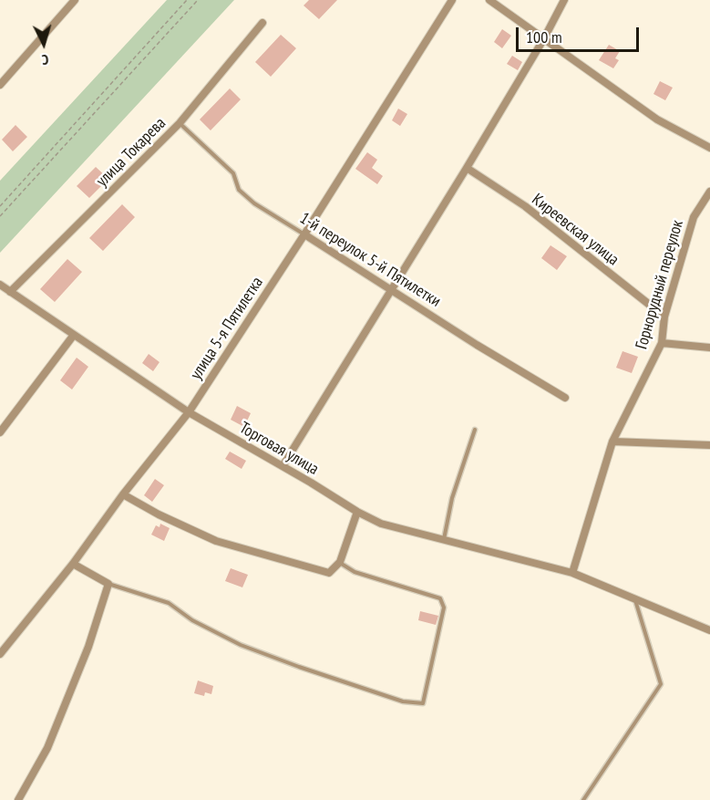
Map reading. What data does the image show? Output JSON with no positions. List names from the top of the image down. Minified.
{"streets":{"street":["улица Токарева","Киреевская улица","1-й переулок 5-й Пятилетки","Горнорудный переулок","улица 5-я Пятилетка","Торговая улица"]},"crossings":[["улица Токарева","1-й переулок 5-й Пятилетки"],["улица Токарева","Торговая улица"],["Киреевская улица","Горнорудный переулок"],["1-й переулок 5-й Пятилетки","улица 5-я Пятилетка"],["Горнорудный переулок","Торговая улица"],["улица 5-я Пятилетка","Торговая улица"]],"scale_bar":"100 m","north":"bottom"}
